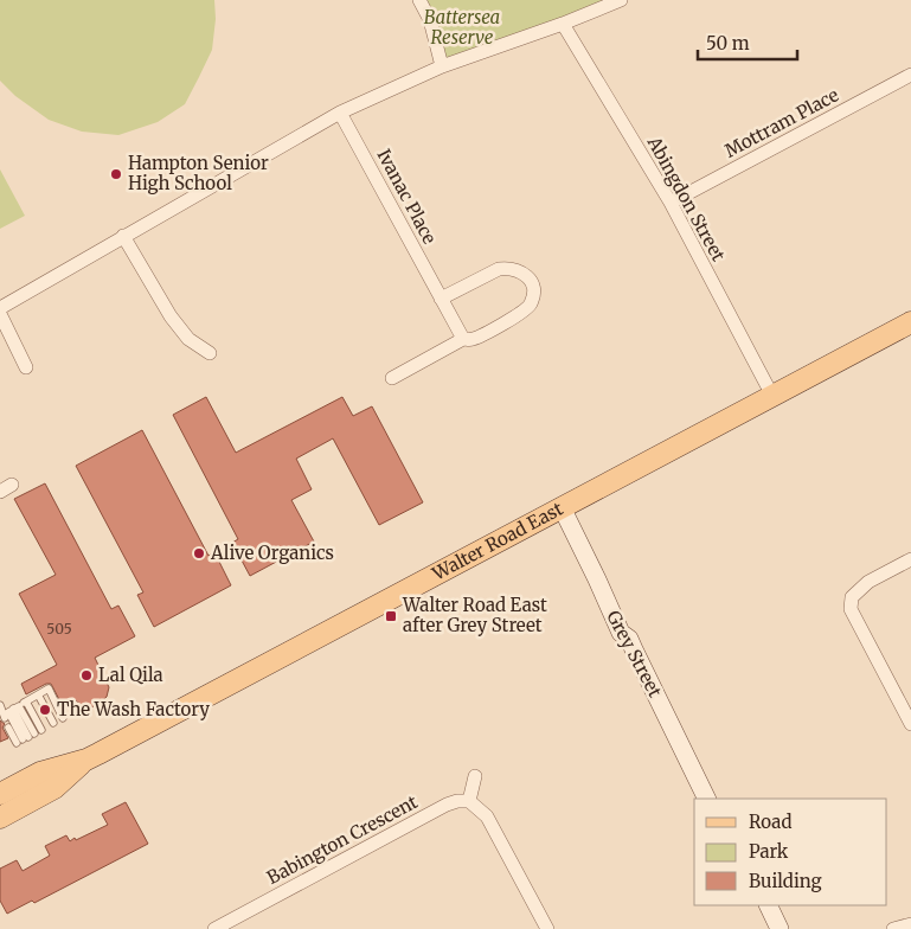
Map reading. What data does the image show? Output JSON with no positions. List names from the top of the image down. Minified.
{"streets":{"main road":["Walter Road East"],"street":["Mottram Place","Ivanac Place","Abingdon Street","Grey Street","Babington Crescent"]},"crossings":[["Mottram Place","Abingdon Street"],["Abingdon Street","Walter Road East"],["Walter Road East","Grey Street"]],"parks":["Battersea Reserve"],"places":{"other":["Hampton Senior High School","Alive Organics","Lal Qila","The Wash Factory"],"transit":["Walter Road East after Grey Street"]},"house_numbers":["505"],"legend":["Road","Park","Building"],"scale_bar":"50 m"}
